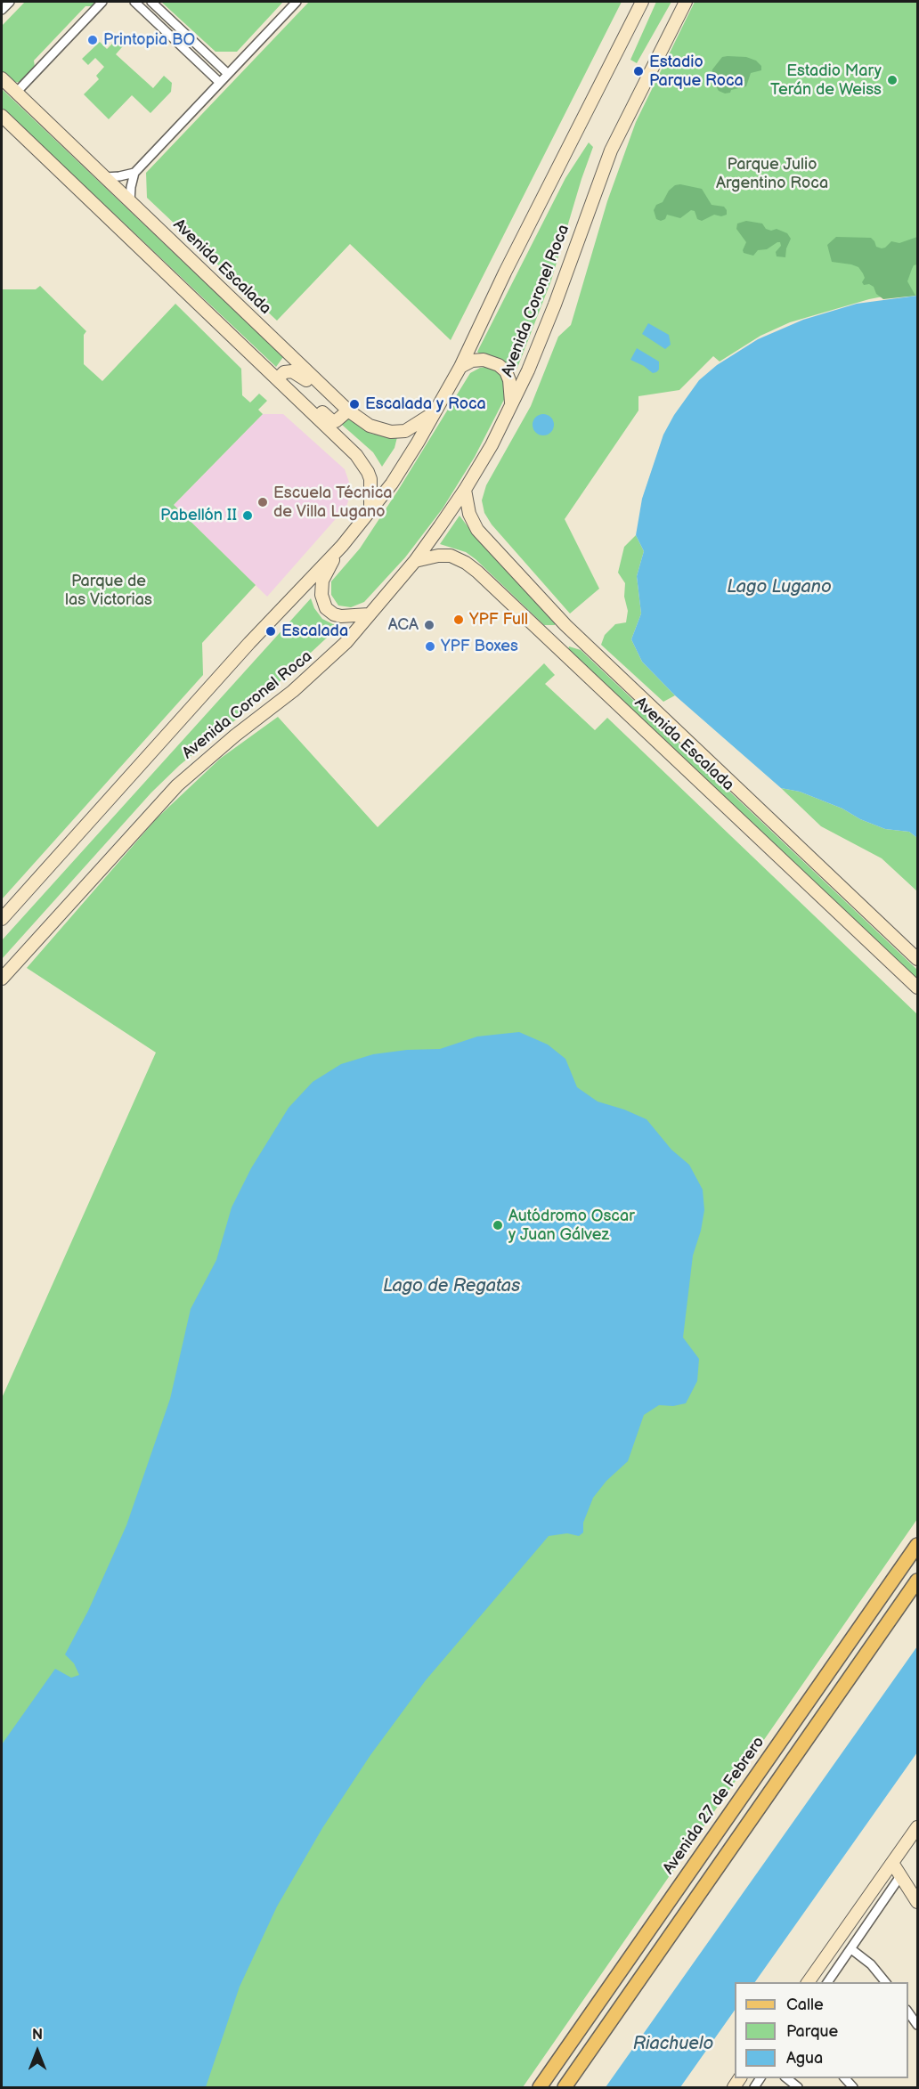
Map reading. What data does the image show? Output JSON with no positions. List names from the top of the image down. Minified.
{"streets":{"main road":["Avenida Escalada","Avenida Coronel Roca","Avenida 27 de Febrero"]},"crossings":[["Avenida Escalada","Avenida Coronel Roca"]],"water":["Lago Lugano","Lago de Regatas","Riachuelo"],"parks":["Parque Julio Argentino Roca","Parque de las Victorias"],"places":["Printopia BO","Estadio Parque Roca","Estadio Mary Terán de Weiss","Escalada y Roca","Escuela Técnica de Villa Lugano","Pabellón II","YPF Full","ACA","Escalada","YPF Boxes","Autódromo Oscar y Juan Gálvez"],"legend":["Calle","Parque","Agua"],"north":"top"}
